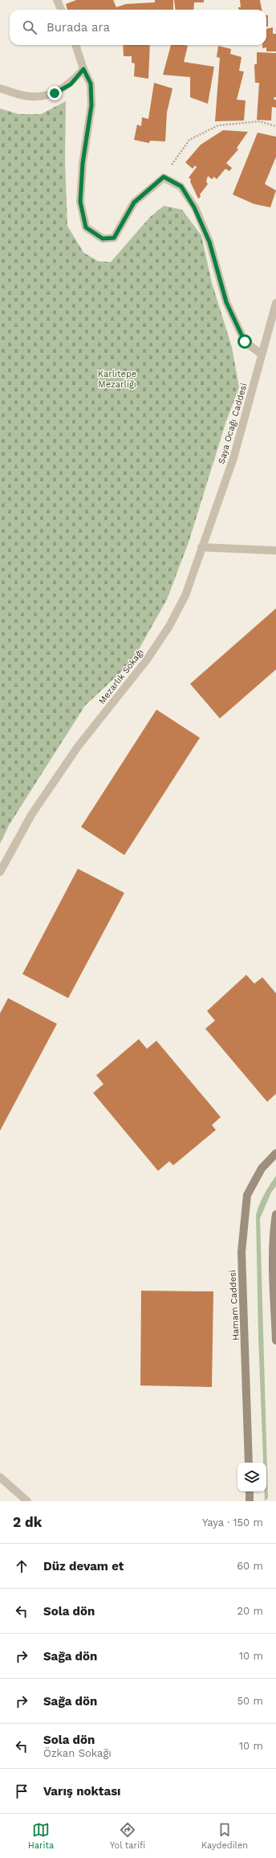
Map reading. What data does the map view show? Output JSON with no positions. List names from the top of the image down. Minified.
{"streets":{"main road":["Hamam Caddesi"],"street":["Saya Ocağı Caddesi","Mezarlık Sokağı"]},"crossings":[["Saya Ocağı Caddesi","Mezarlık Sokağı"]],"parks":["Karlıtepe Mezarlığı"],"page":{"search":"Burada ara","heading":["2 dk","Yaya · 150 m"],"list":[["Düz devam et","60 m"],["Sola dön","20 m"],["Sağa dön","10 m"],["Sağa dön","50 m"],["Sola dön","Özkan Sokağı","10 m"],"Varış noktası"],"nav":["Harita","Yol tarifi","Kaydedilen"]}}
